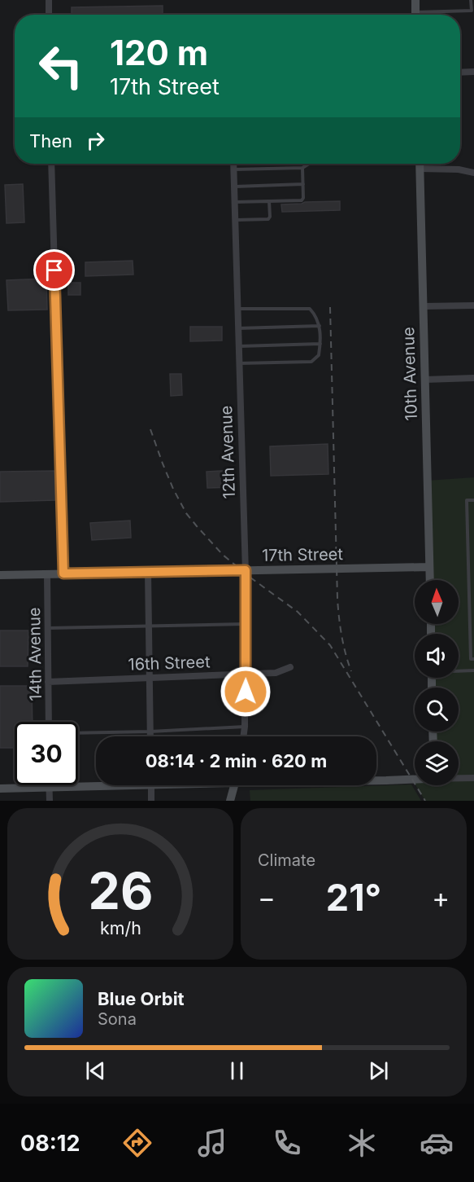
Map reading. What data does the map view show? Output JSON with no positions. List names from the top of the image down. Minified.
{"streets":{"main road":["10th Avenue","17th Street"],"street":["12th Avenue","14th Avenue","16th Street"]},"crossings":[["10th Avenue","17th Street"],["12th Avenue","17th Street"],["12th Avenue","16th Street"],["17th Street","14th Avenue"],["14th Avenue","16th Street"]],"north":"top","page":{"turn":["120 m","17th Street"],"then":"Then","limit":"30","trip":"08:14 · 2 min · 620 m","tile":"Climate","heat":["−","21°","+"],"song":["Blue Orbit","Sona"],"tabs":"08:12","gauge":["26","km/h"]}}
